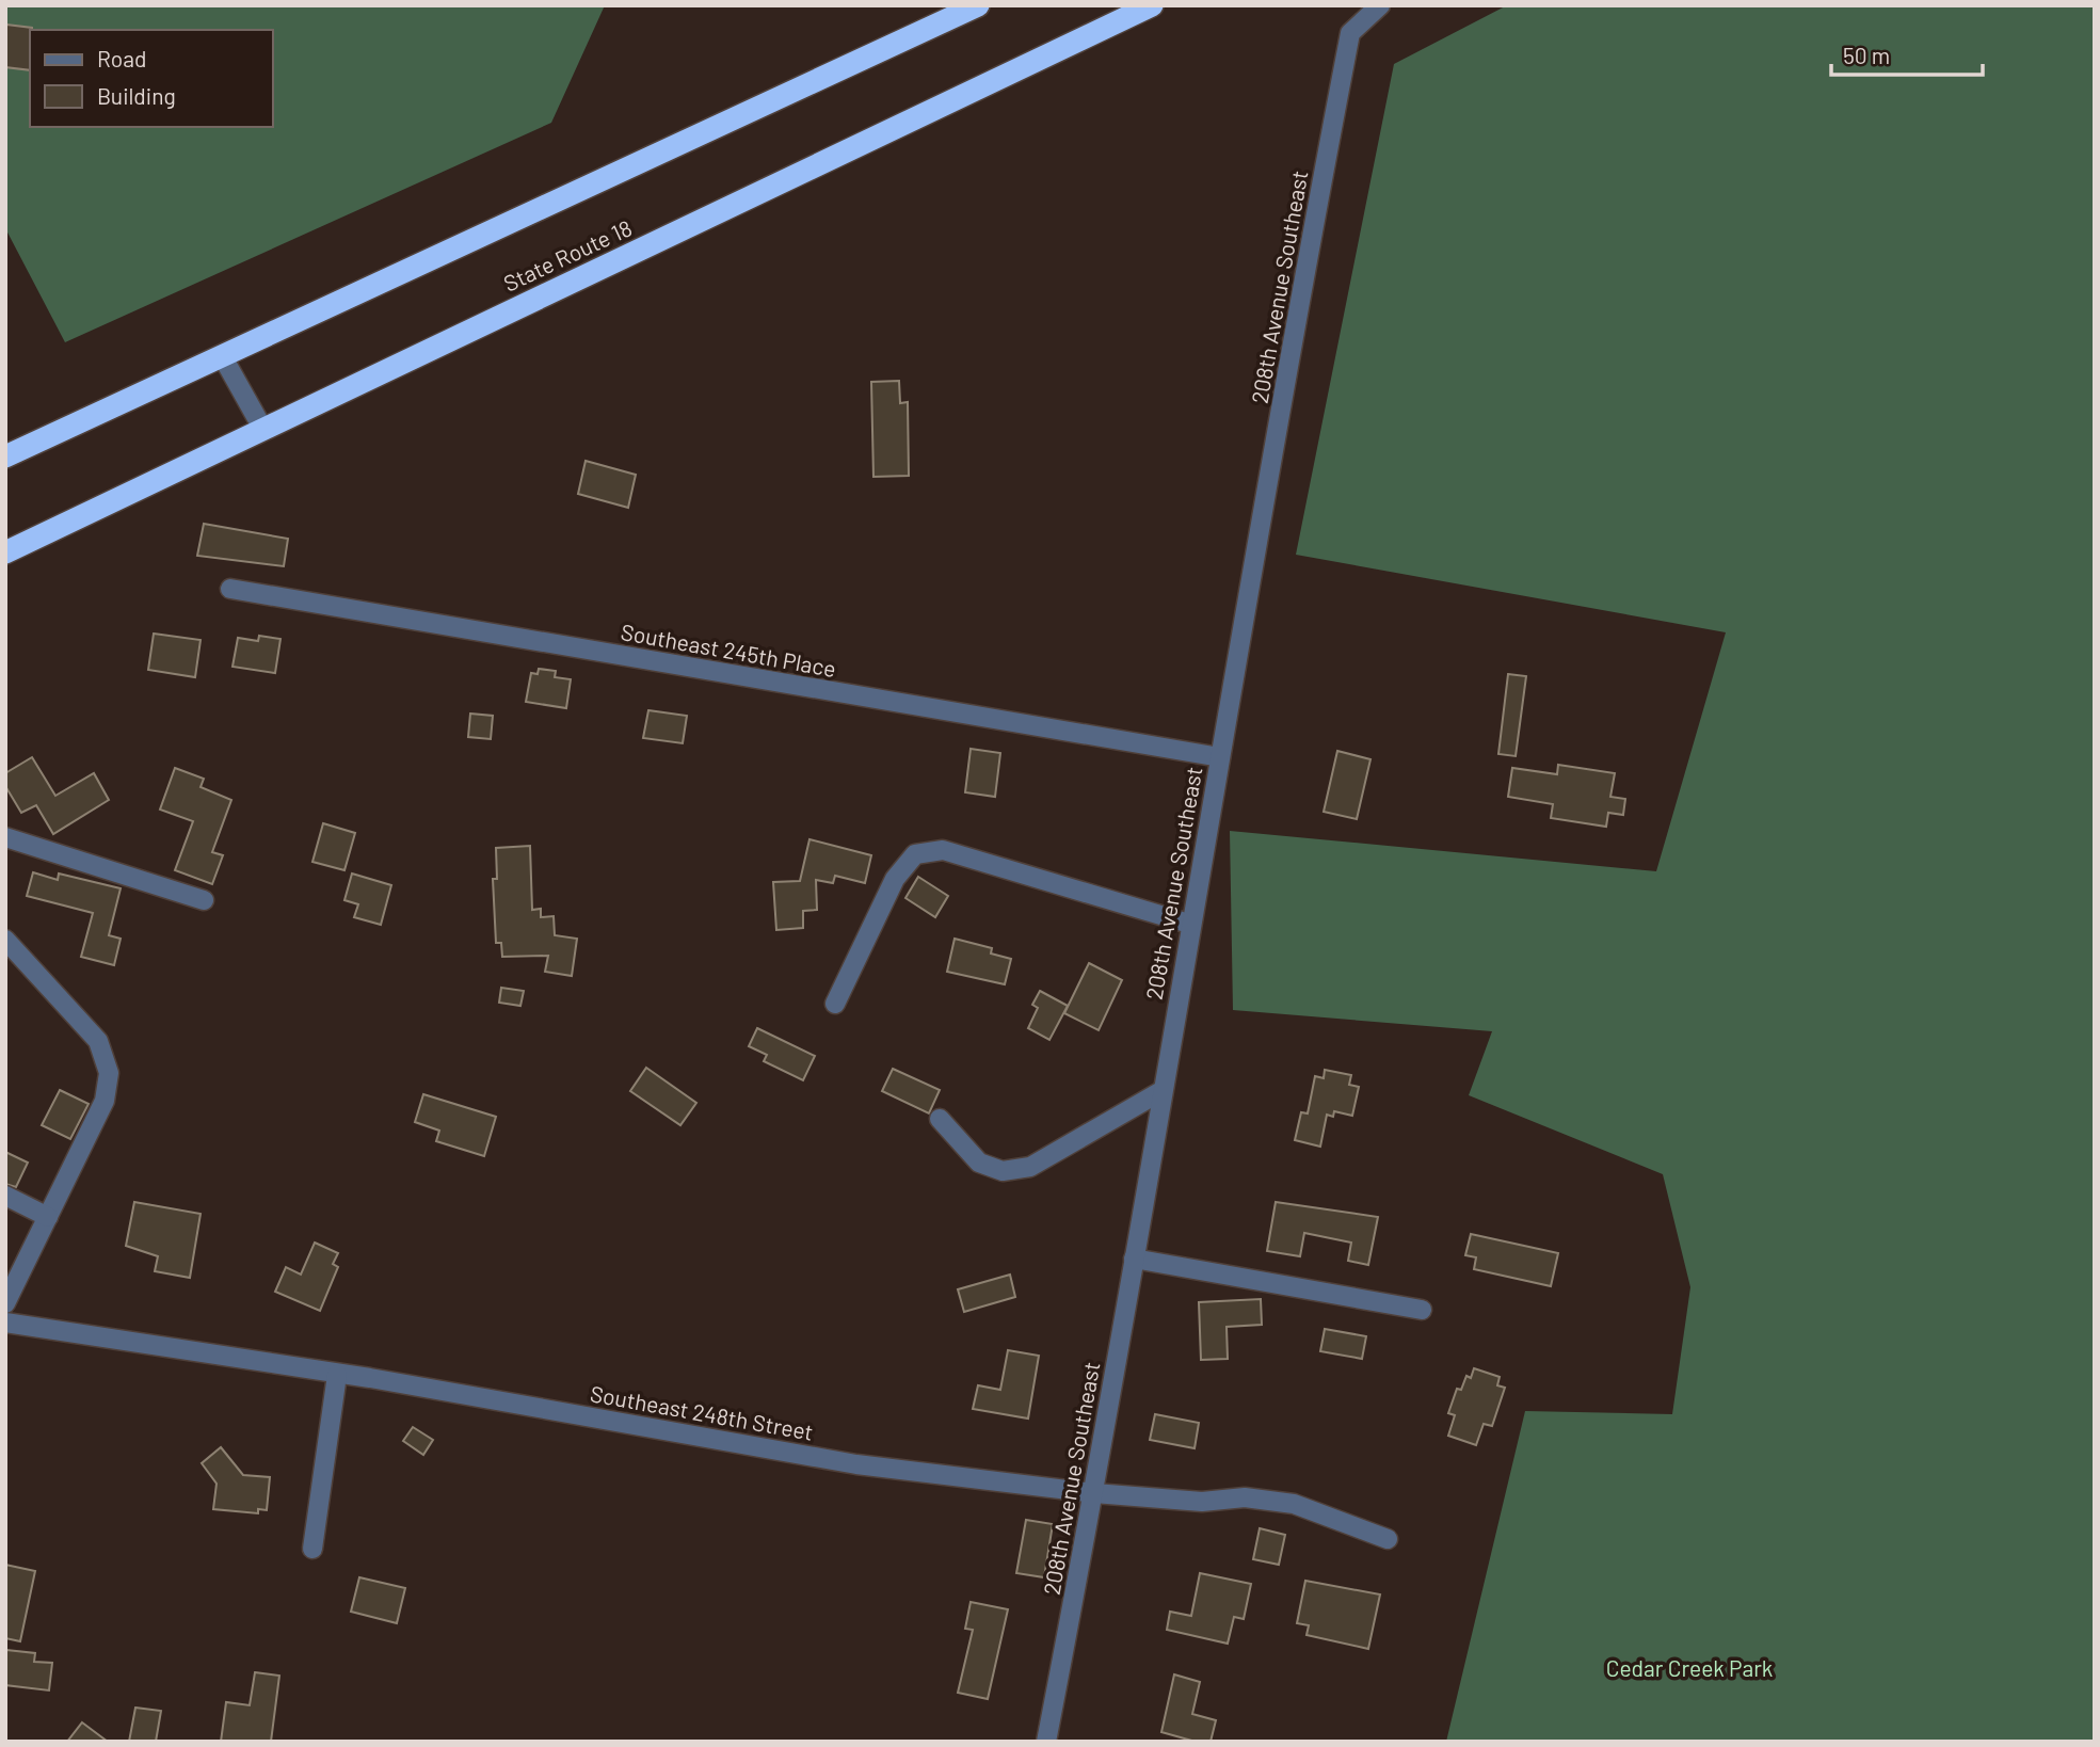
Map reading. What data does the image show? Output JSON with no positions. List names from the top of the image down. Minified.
{"streets":{"highway":["State Route 18"],"street":["208th Avenue Southeast","Southeast 245th Place","Southeast 248th Street"]},"crossings":[["208th Avenue Southeast","Southeast 245th Place"],["208th Avenue Southeast","Southeast 248th Street"]],"parks":["Cedar Creek Park"],"legend":["Road","Building"],"scale_bar":"50 m"}
